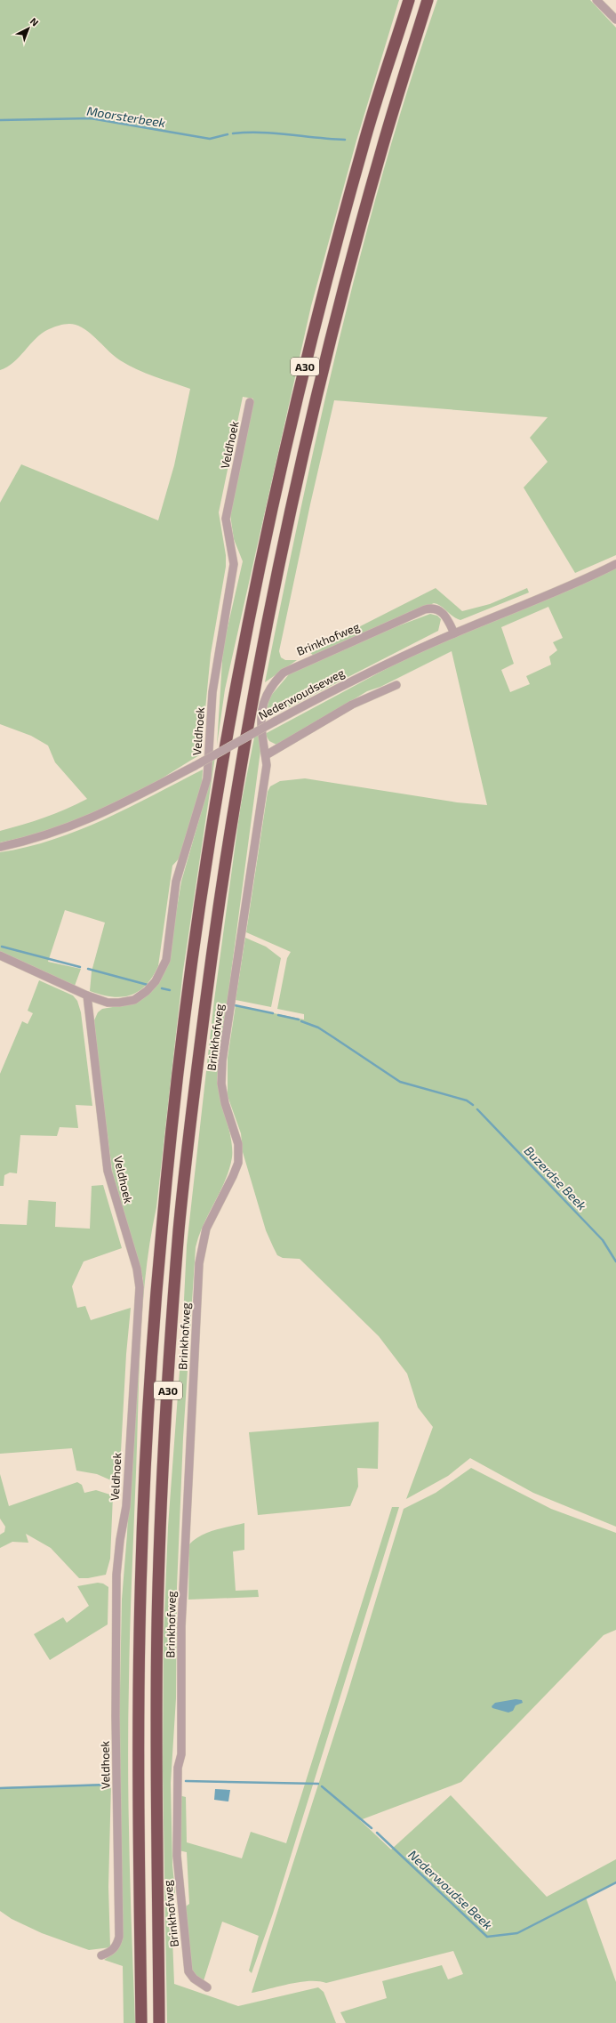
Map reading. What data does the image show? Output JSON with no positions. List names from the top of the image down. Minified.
{"streets":{"highway":["A30"],"street":["Veldhoek","Brinkhofweg","Nederwoudseweg"]},"crossings":[["Brinkhofweg","Nederwoudseweg"]],"water":["Moorsterbeek","Buzerdse Beek","Nederwoudse Beek"],"north":"top right"}
